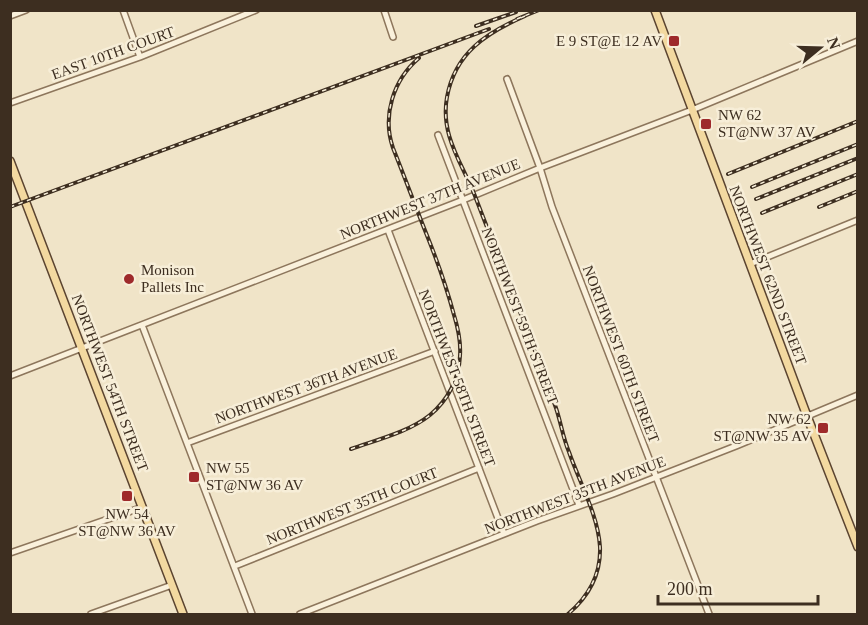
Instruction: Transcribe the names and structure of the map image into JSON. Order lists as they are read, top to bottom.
{
  "streets": {
    "main road": ["NORTHWEST 62ND STREET", "NORTHWEST 54TH STREET"],
    "street": [
      "EAST 10TH COURT",
      "NORTHWEST 37TH AVENUE",
      "NORTHWEST 59TH STREET",
      "NORTHWEST 60TH STREET",
      "NORTHWEST 58TH STREET",
      "NORTHWEST 36TH AVENUE",
      "NORTHWEST 35TH AVENUE",
      "NORTHWEST 35TH COURT"
    ]
  },
  "crossings": [
    ["NORTHWEST 37TH AVENUE", "NORTHWEST 62ND STREET"],
    ["NORTHWEST 37TH AVENUE", "NORTHWEST 59TH STREET"],
    ["NORTHWEST 37TH AVENUE", "NORTHWEST 60TH STREET"],
    ["NORTHWEST 37TH AVENUE", "NORTHWEST 58TH STREET"],
    ["NORTHWEST 37TH AVENUE", "NORTHWEST 54TH STREET"],
    ["NORTHWEST 62ND STREET", "NORTHWEST 35TH AVENUE"],
    ["NORTHWEST 59TH STREET", "NORTHWEST 35TH AVENUE"],
    ["NORTHWEST 60TH STREET", "NORTHWEST 35TH AVENUE"],
    ["NORTHWEST 58TH STREET", "NORTHWEST 36TH AVENUE"],
    ["NORTHWEST 58TH STREET", "NORTHWEST 35TH AVENUE"],
    ["NORTHWEST 58TH STREET", "NORTHWEST 35TH COURT"]
  ],
  "places": {
    "transit": [
      "E 9 ST@E 12 AV",
      "NW 62 ST@NW 37 AV",
      "NW 62 ST@NW 35 AV",
      "NW 55 ST@NW 36 AV",
      "NW 54 ST@NW 36 AV"
    ],
    "other": ["Monison Pallets Inc"]
  },
  "scale_bar": "200 m",
  "north": "right"
}
